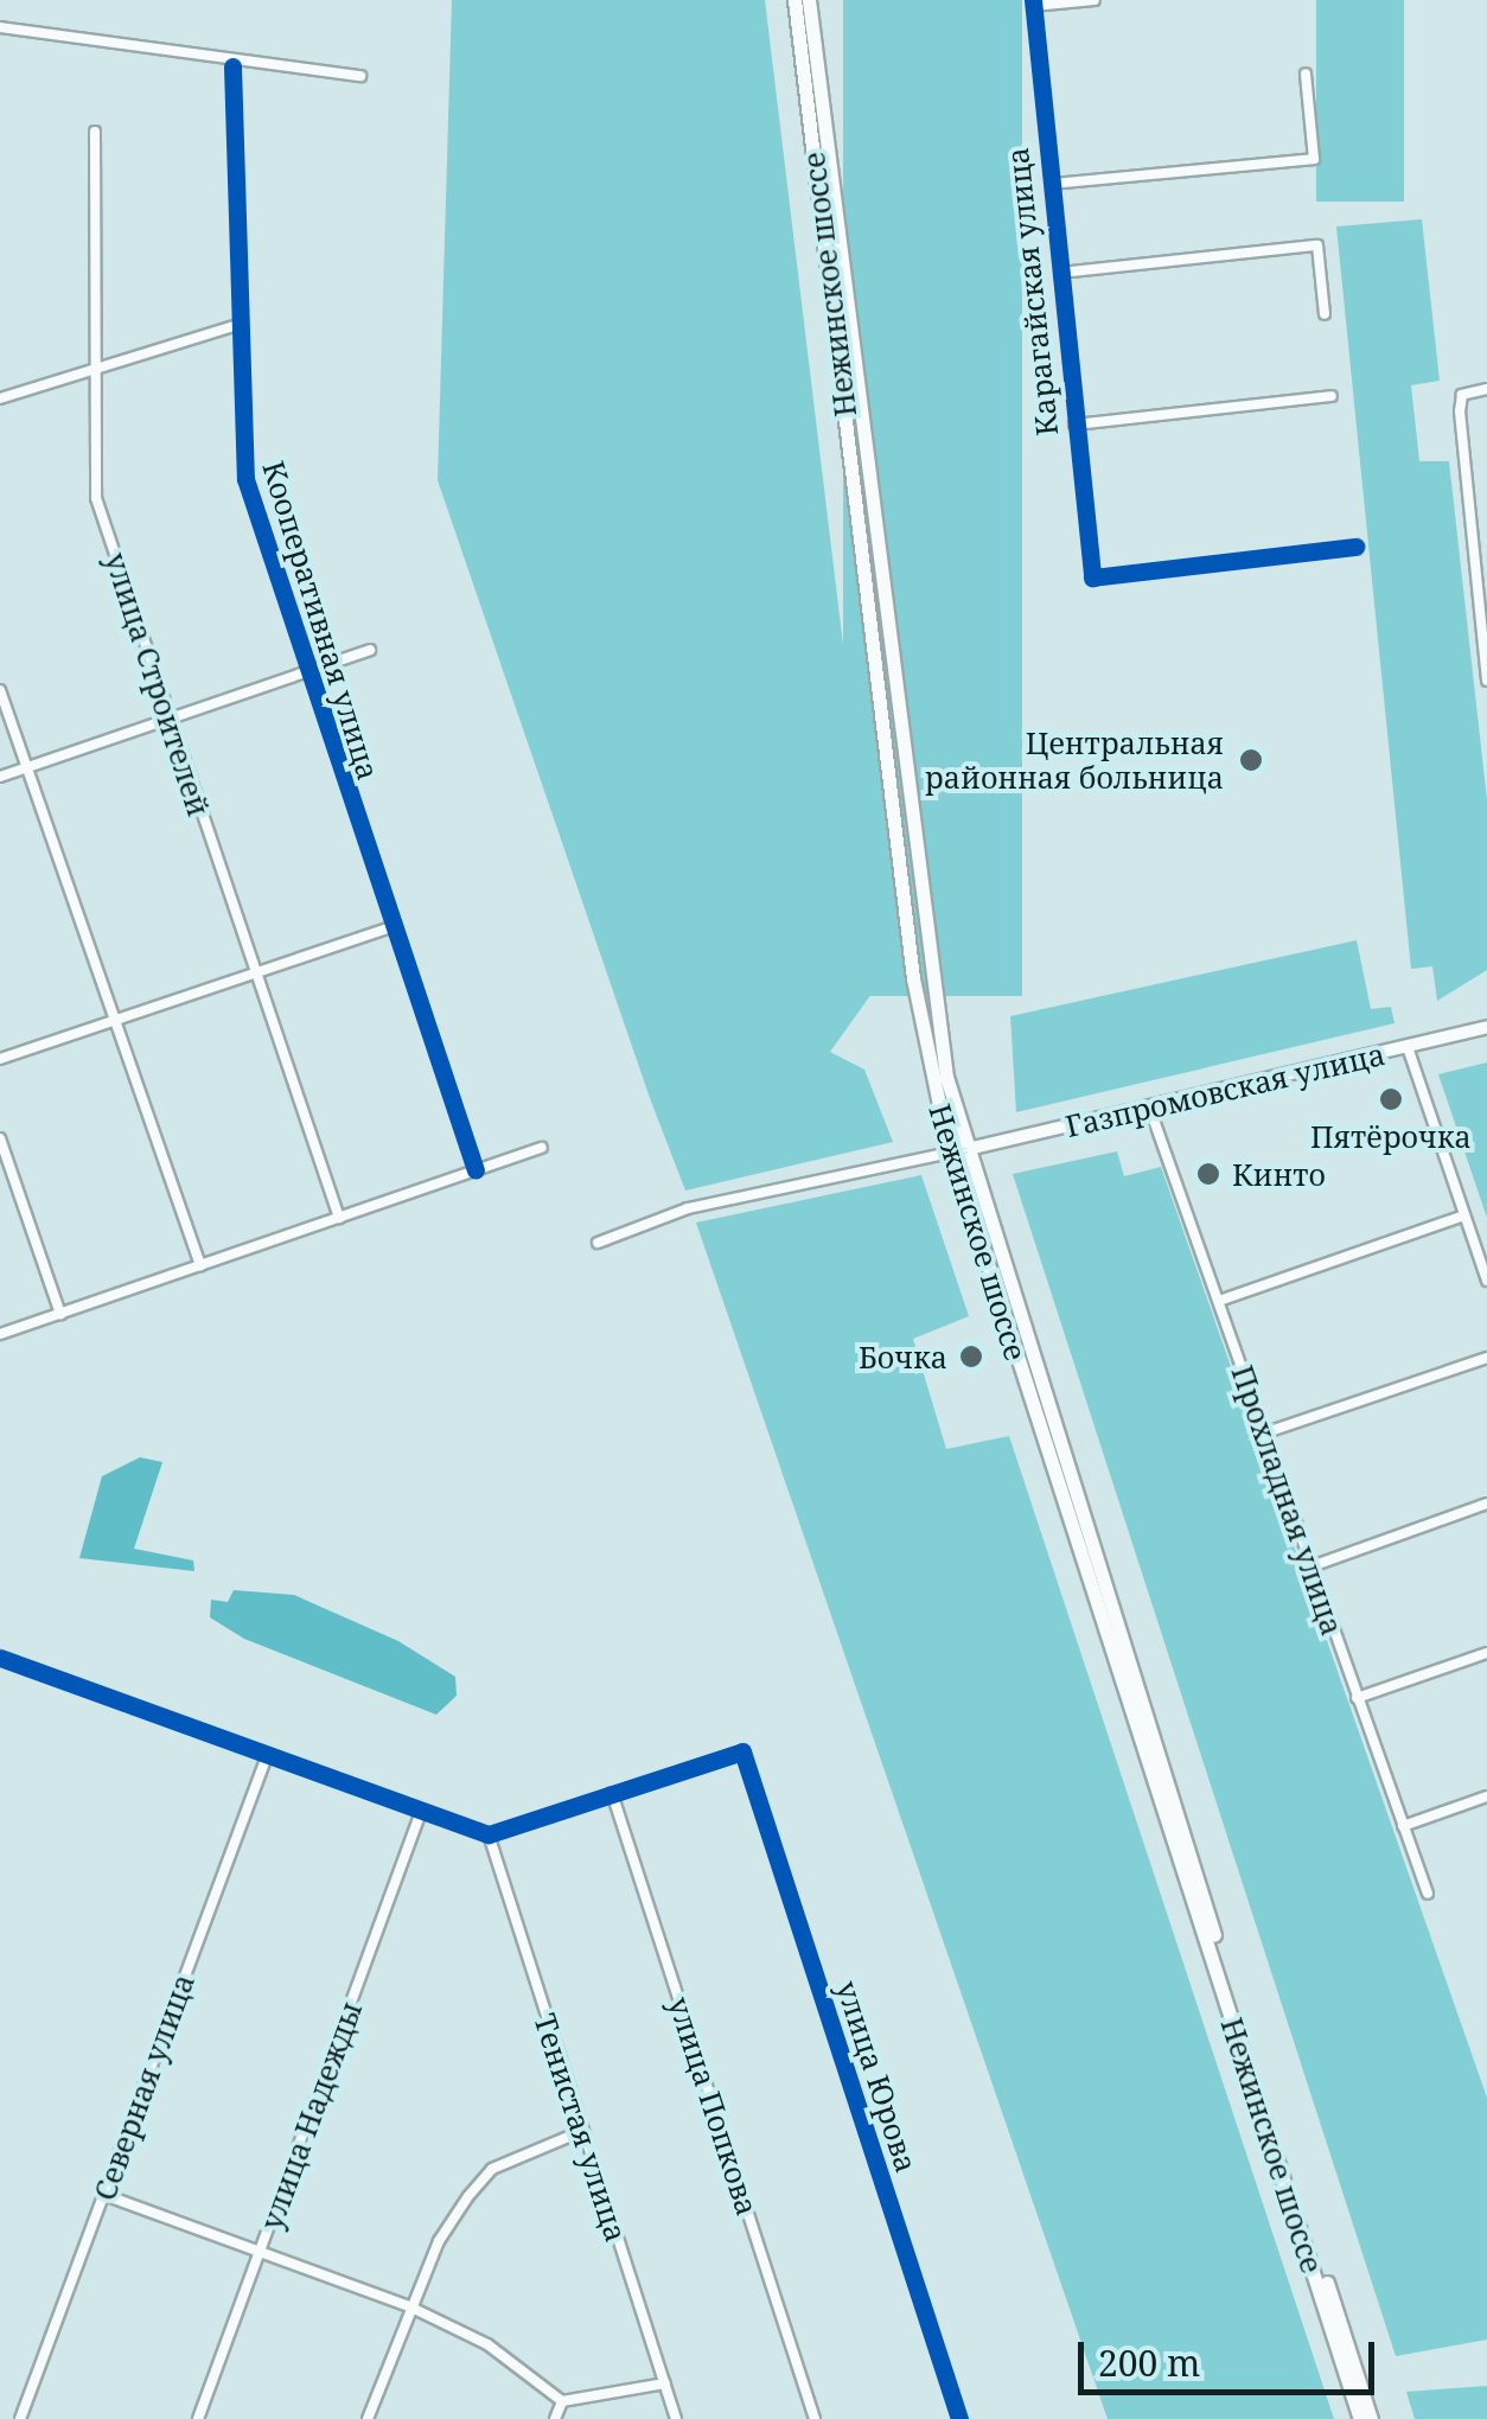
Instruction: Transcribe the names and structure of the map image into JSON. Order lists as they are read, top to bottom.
{
  "streets": {
    "main road": ["Нежинское шоссе", "Газпромовская улица"],
    "street": [
      "Карагайская улица",
      "Кооперативная улица",
      "улица Строителей",
      "Прохладная улица",
      "улица Юрова",
      "Северная улица",
      "улица Попкова",
      "улица Надежды",
      "Тенистая улица"
    ]
  },
  "crossings": [
    ["Нежинское шоссе", "Газпромовская улица"],
    ["Газпромовская улица", "Прохладная улица"],
    ["улица Юрова", "улица Попкова"]
  ],
  "places": [
    "Центральная районная больница",
    "Пятёрочка",
    "Кинто",
    "Бочка"
  ],
  "scale_bar": "200 m"
}
